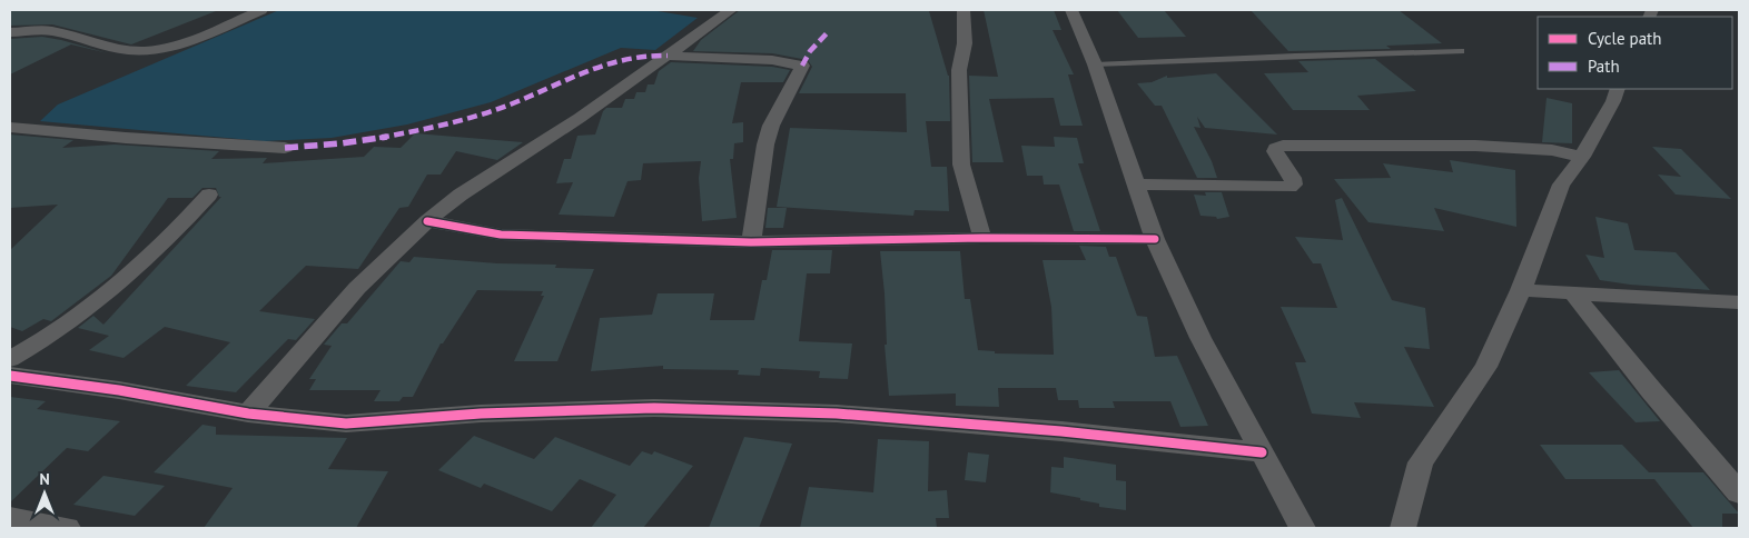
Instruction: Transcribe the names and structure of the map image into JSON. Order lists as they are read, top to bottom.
{
  "legend": ["Cycle path", "Path"],
  "north": "top"
}
